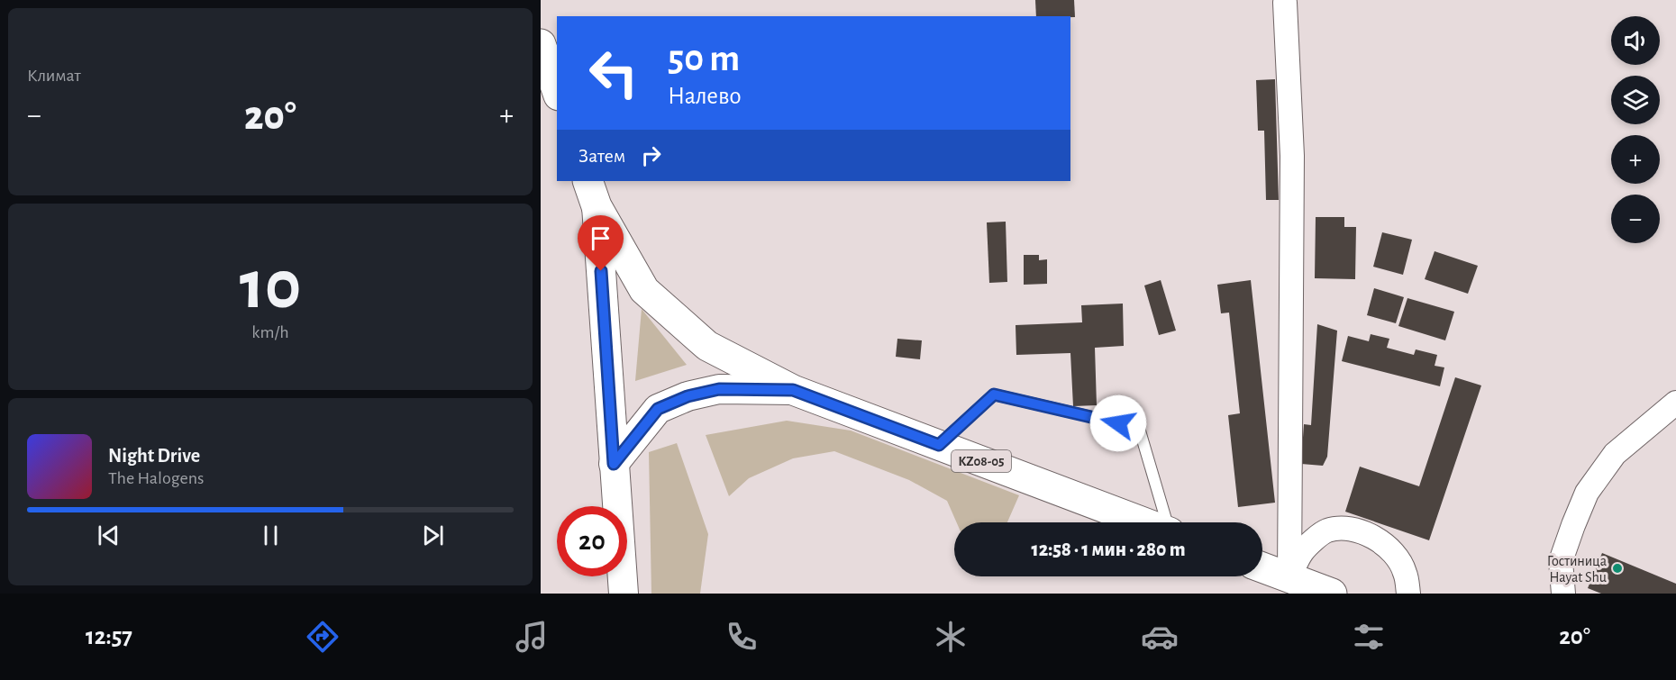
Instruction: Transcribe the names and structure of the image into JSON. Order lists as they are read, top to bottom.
{
  "streets": {
    "main road": ["KZ08-05"]
  },
  "places": ["Гостиница Hayat Shu"],
  "page": {
    "tile": [
      "Климат",
      ["10", "km/h"]
    ],
    "map_buttons": ["+", "−"],
    "turn": ["50 m", "Налево"],
    "heat": ["−", "20°", "+"],
    "then": "Затем",
    "song": ["Night Drive", "The Halogens"],
    "limit": "20",
    "trip": "12:58 · 1 мин · 280 m",
    "tabs": ["12:57", "20°"]
  }
}
